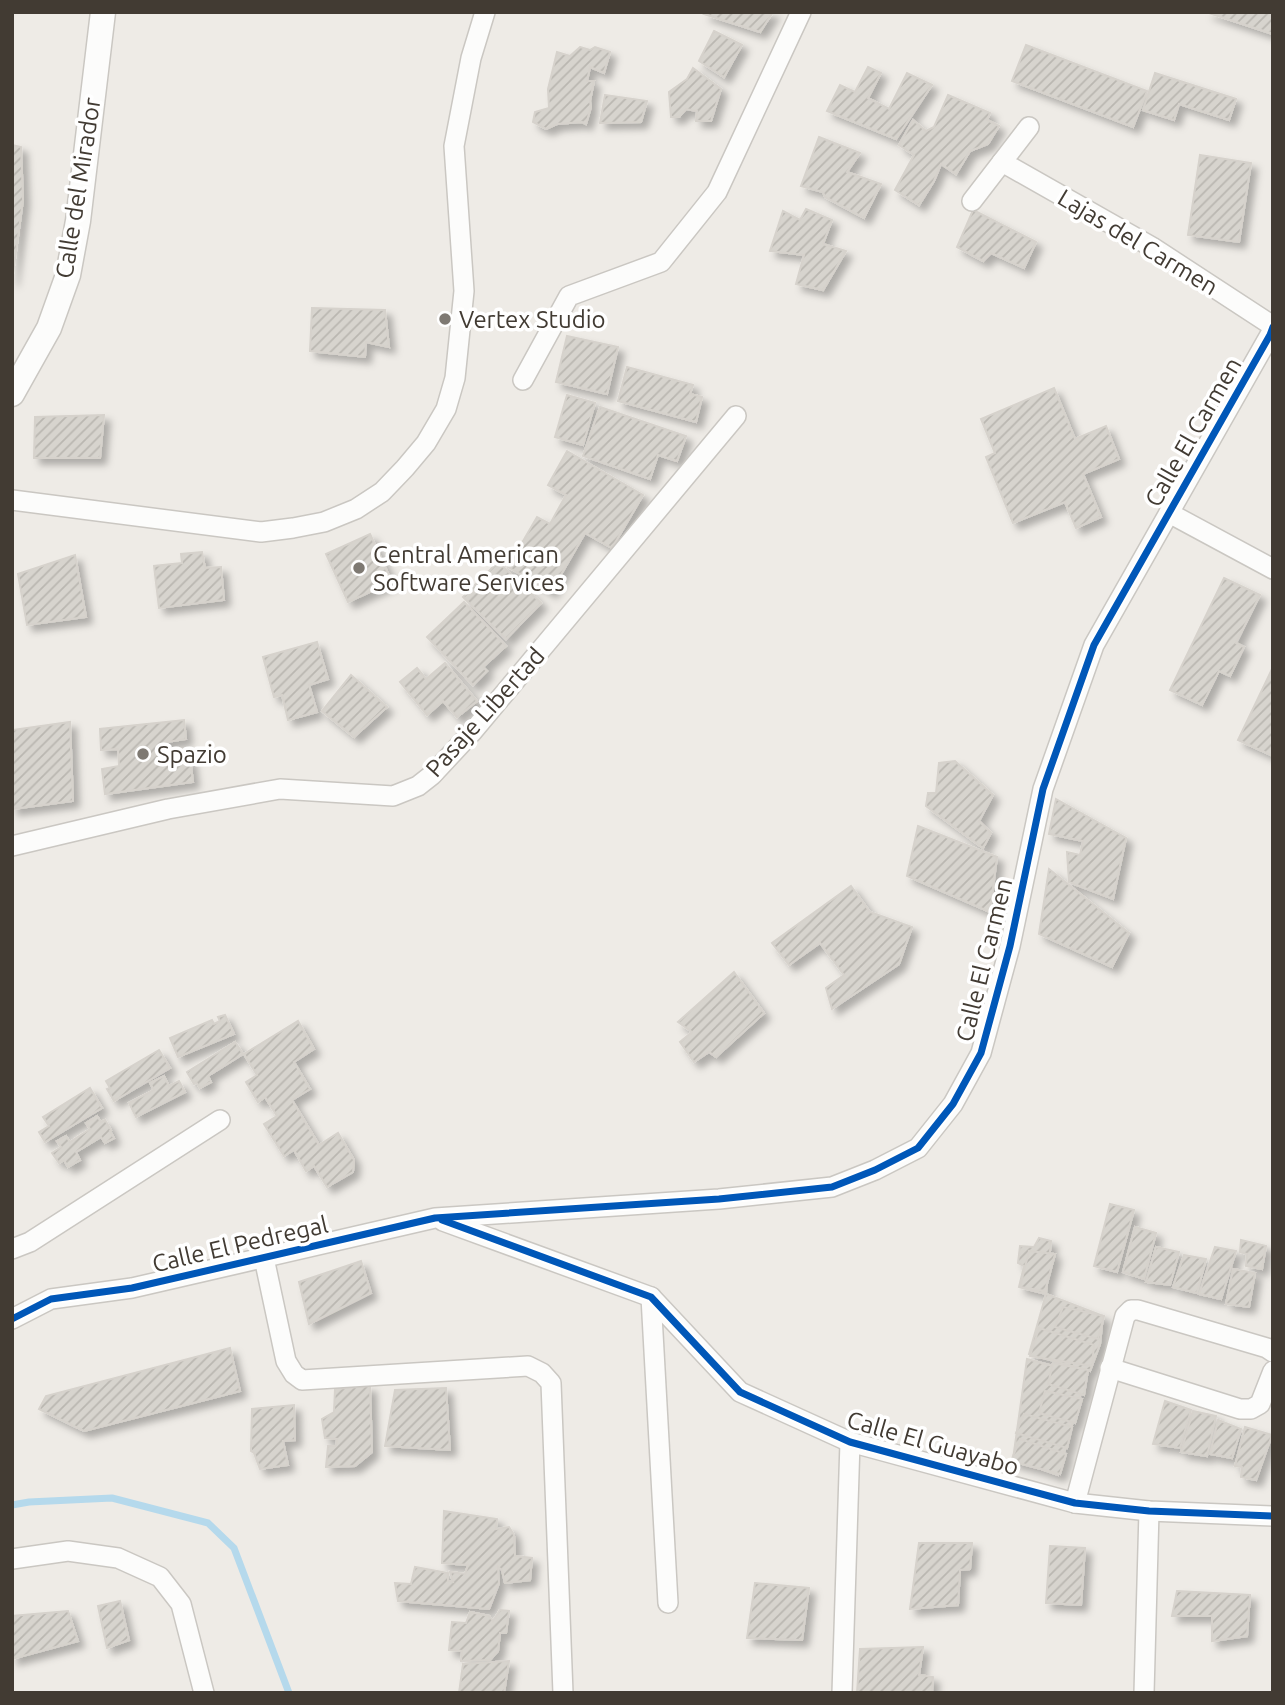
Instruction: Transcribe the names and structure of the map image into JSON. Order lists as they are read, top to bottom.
{
  "streets": {
    "street": [
      "Calle del Mirador",
      "Lajas del Carmen",
      "Calle El Carmen",
      "Pasaje Libertad",
      "Calle El Pedregal",
      "Calle El Guayabo"
    ]
  },
  "crossings": [
    ["Lajas del Carmen", "Calle El Carmen"],
    ["Calle El Carmen", "Calle El Pedregal"],
    ["Calle El Carmen", "Calle El Guayabo"],
    ["Calle El Pedregal", "Calle El Guayabo"]
  ],
  "places": ["Vertex Studio", "Central American Software Services", "Spazio"]
}
